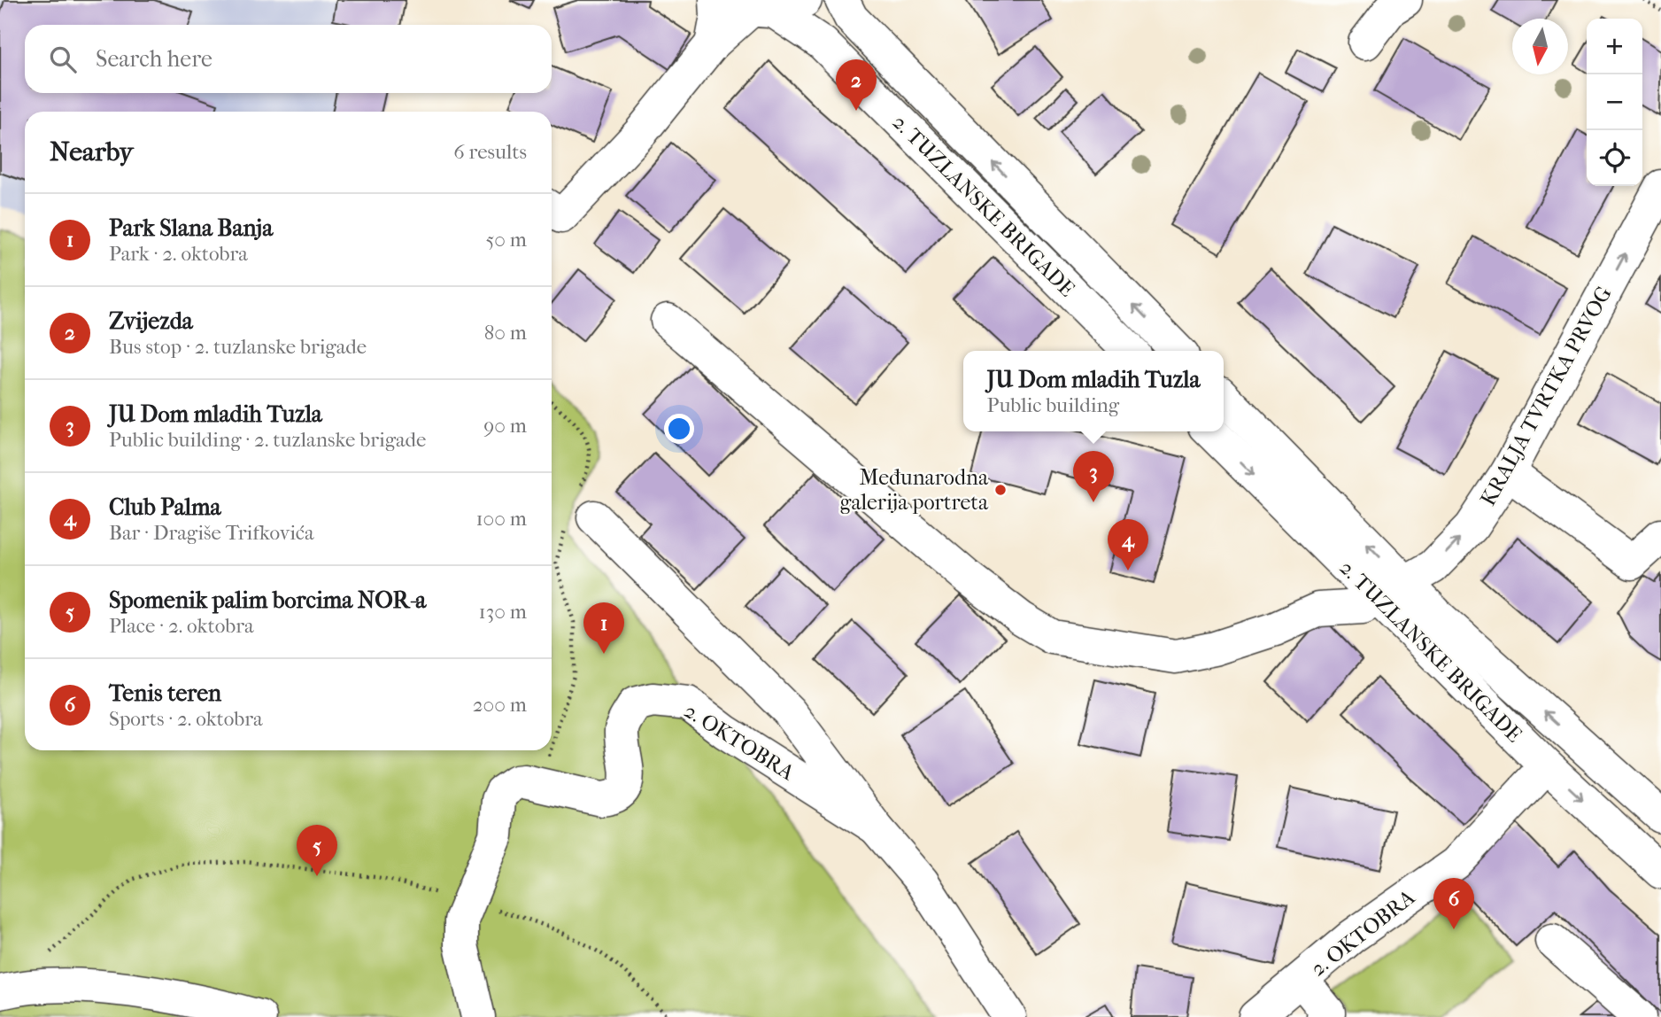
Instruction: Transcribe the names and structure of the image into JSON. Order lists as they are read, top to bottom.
{
  "streets": {
    "street": ["2. TUZLANSKE BRIGADE", "KRALJA TVRTKA PRVOG", "2. OKTOBRA"]
  },
  "crossings": [
    ["2. TUZLANSKE BRIGADE", "KRALJA TVRTKA PRVOG"],
    ["2. TUZLANSKE BRIGADE", "2. OKTOBRA"]
  ],
  "one_way": ["KRALJA TVRTKA PRVOG"],
  "places": ["Međunarodna galerija portreta"],
  "north": "bottom",
  "page": {
    "map_buttons": ["+", "−"],
    "search": "Search here",
    "pins": [
      "2",
      "3",
      "4",
      "1",
      "5",
      "6"
    ],
    "heading": ["Nearby", "6 results"],
    "list": [
      {
        "mark": "1",
        "name": "Park Slana Banja",
        "note": "Park · 2. oktobra",
        "value": "50 m"
      },
      {
        "mark": "2",
        "name": "Zvijezda",
        "note": "Bus stop · 2. tuzlanske brigade",
        "value": "80 m"
      },
      {
        "mark": "3",
        "name": "JU Dom mladih Tuzla",
        "note": "Public building · 2. tuzlanske brigade",
        "value": "90 m"
      },
      {
        "mark": "4",
        "name": "Club Palma",
        "note": "Bar · Dragiše Trifkovića",
        "value": "100 m"
      },
      {
        "mark": "5",
        "name": "Spomenik palim borcima NOR-a",
        "note": "Place · 2. oktobra",
        "value": "130 m"
      },
      {
        "mark": "6",
        "name": "Tenis teren",
        "note": "Sports · 2. oktobra",
        "value": "200 m"
      }
    ],
    "popup": ["JU Dom mladih Tuzla", "Public building"]
  }
}
